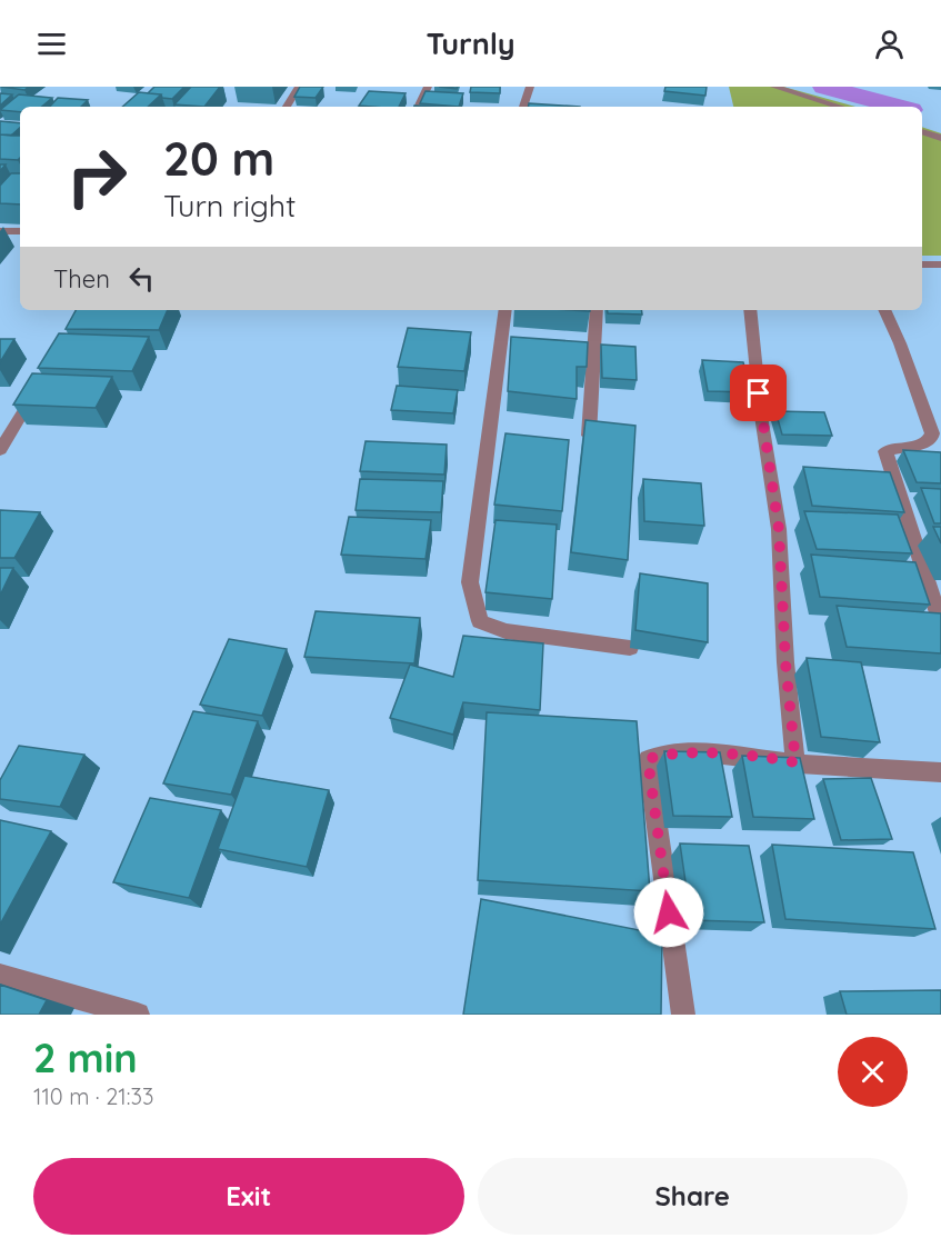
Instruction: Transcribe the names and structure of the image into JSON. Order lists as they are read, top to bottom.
{
  "page": {
    "header": "Turnly",
    "turn": ["20 m", "Turn right"],
    "then": "Then",
    "heading": ["2 min", "110 m · 21:33"],
    "buttons": ["Exit", "Share"]
  }
}
